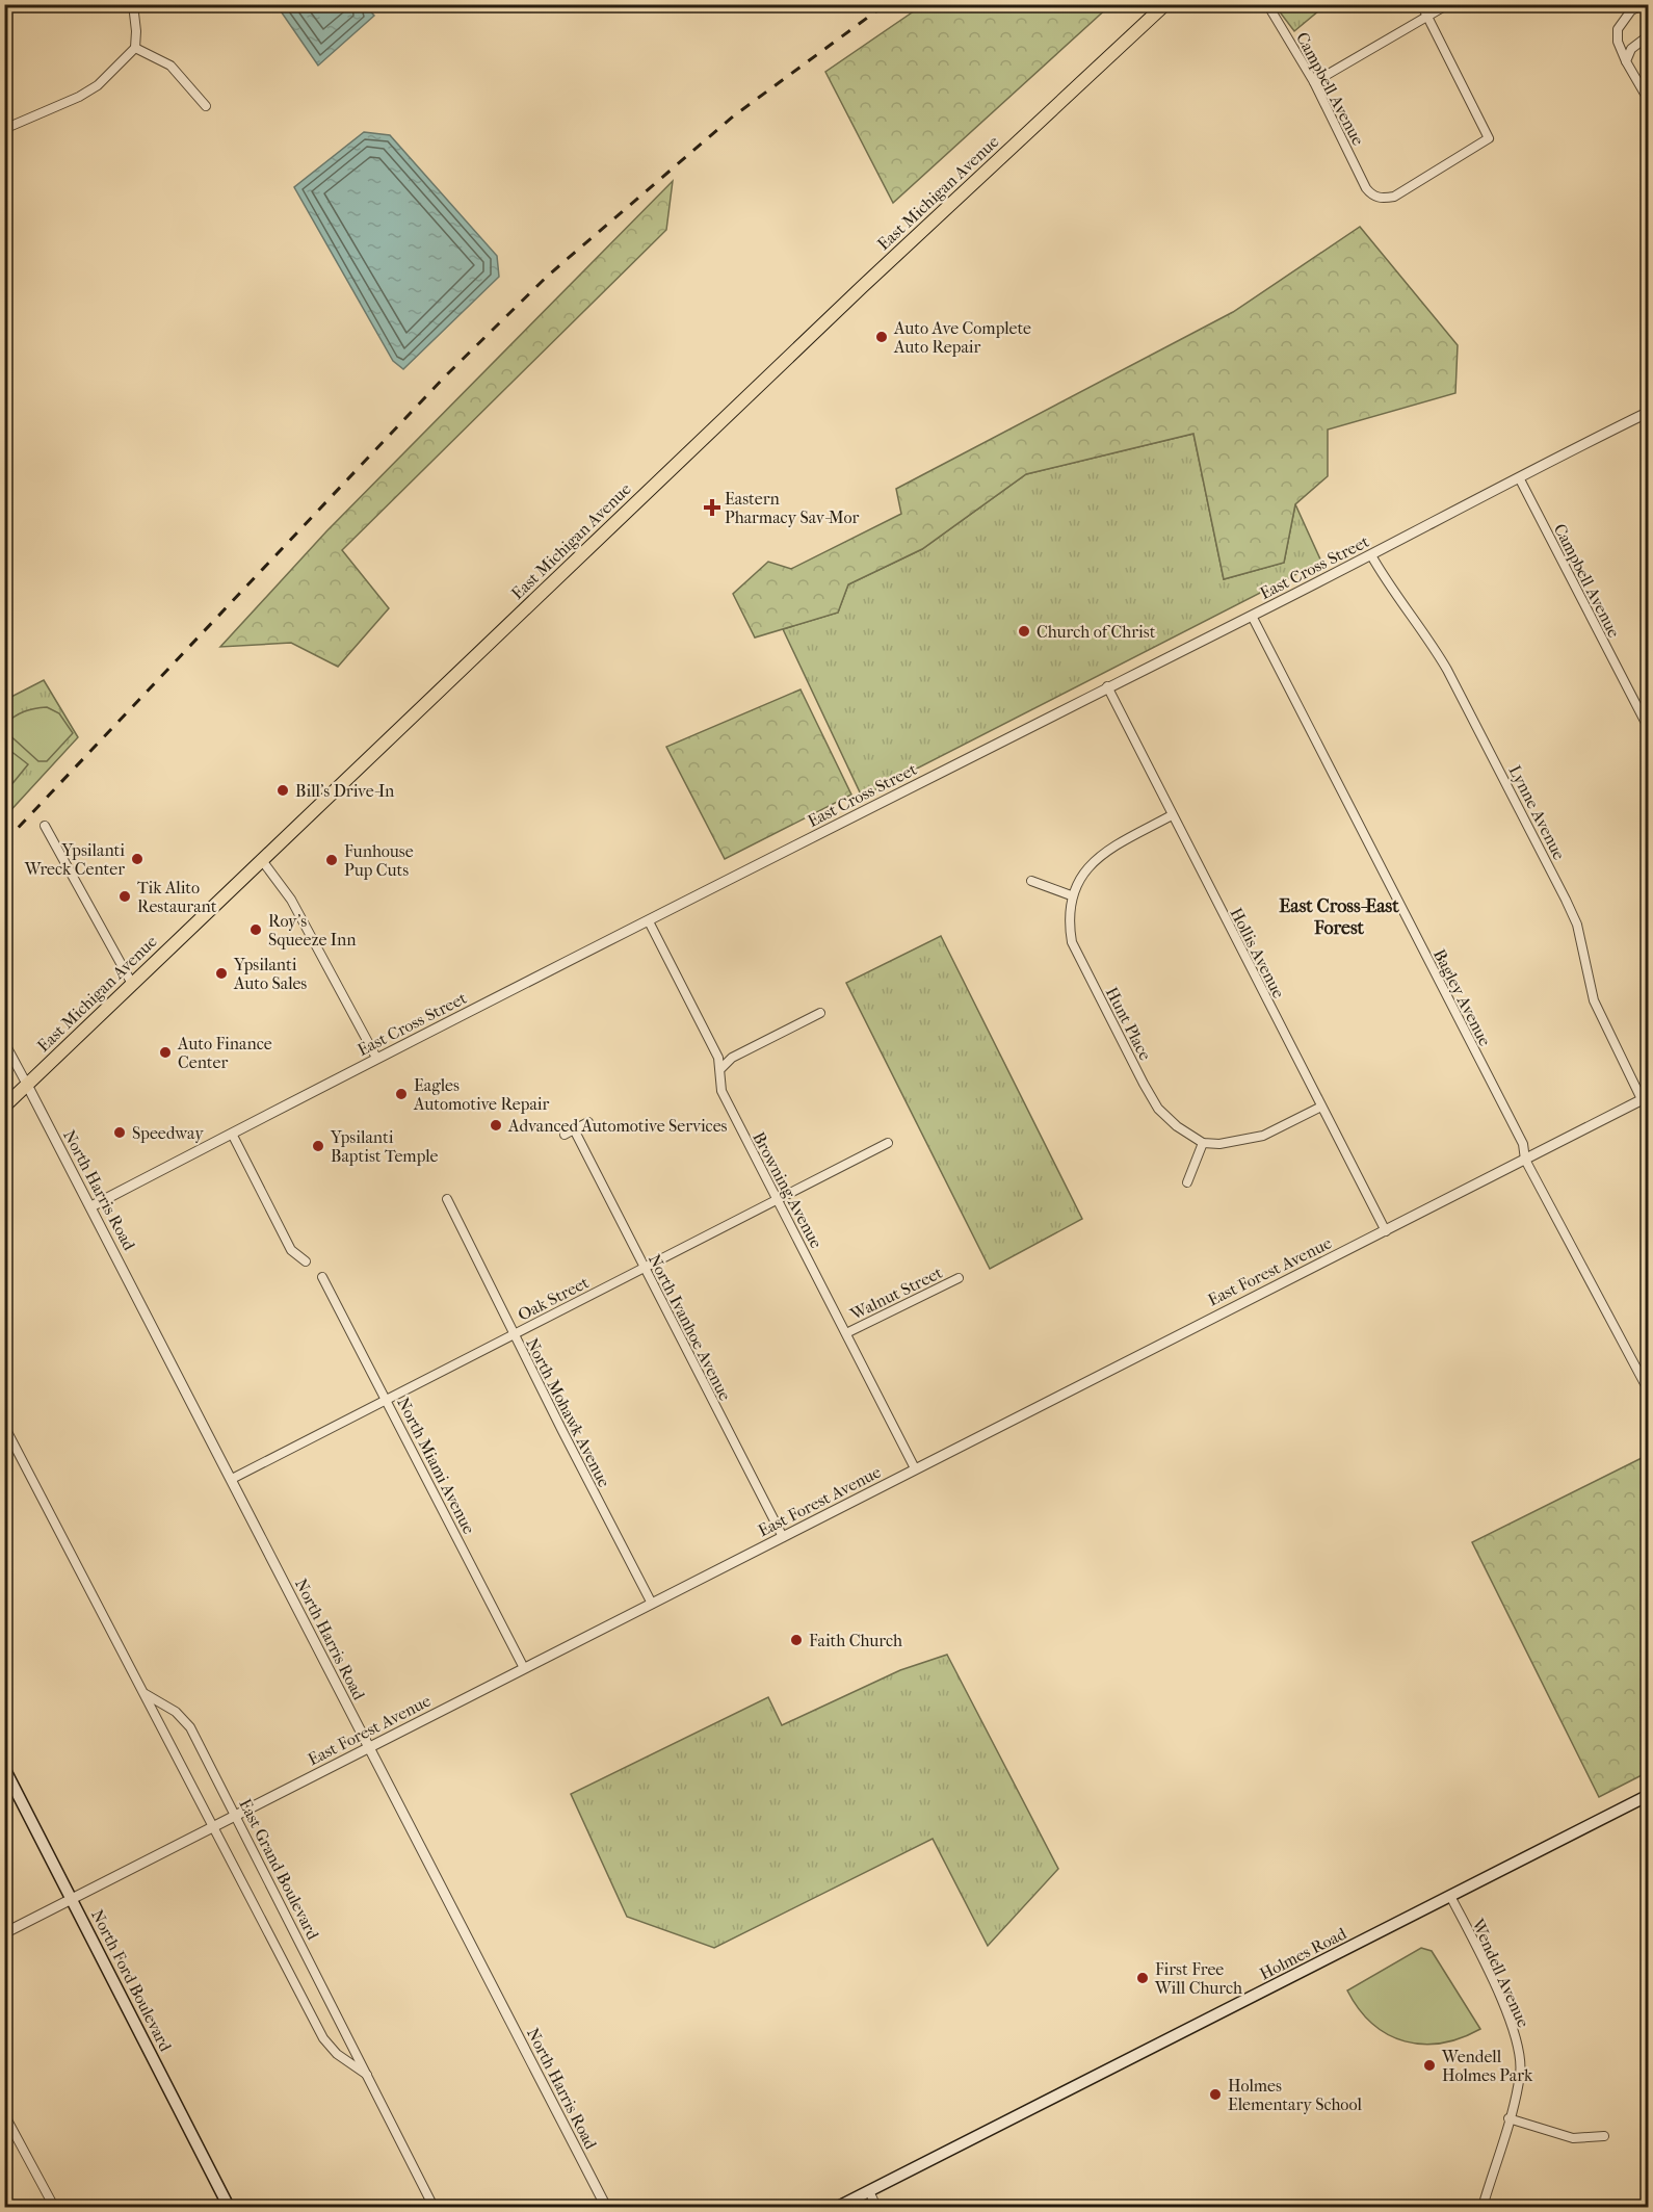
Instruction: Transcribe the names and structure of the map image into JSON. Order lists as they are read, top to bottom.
{
  "streets": {
    "main road": ["East Michigan Avenue", "Holmes Road", "North Ford Boulevard"],
    "street": [
      "Campbell Avenue",
      "East Cross Street",
      "Lynne Avenue",
      "Hollis Avenue",
      "Bagley Avenue",
      "Hunt Place",
      "North Harris Road",
      "Browning Avenue",
      "East Forest Avenue",
      "Walnut Street",
      "Oak Street",
      "North Ivanhoe Avenue",
      "North Mohawk Avenue",
      "North Miami Avenue",
      "East Grand Boulevard",
      "Wendell Avenue"
    ]
  },
  "crossings": [
    ["Campbell Avenue", "East Cross Street"],
    ["East Michigan Avenue", "North Harris Road"],
    ["East Cross Street", "Lynne Avenue"],
    ["East Cross Street", "Hollis Avenue"],
    ["East Cross Street", "Bagley Avenue"],
    ["East Cross Street", "North Harris Road"],
    ["East Cross Street", "Browning Avenue"],
    ["Lynne Avenue", "East Forest Avenue"],
    ["Hollis Avenue", "Hunt Place"],
    ["Hollis Avenue", "East Forest Avenue"],
    ["Bagley Avenue", "East Forest Avenue"],
    ["North Harris Road", "East Forest Avenue"],
    ["North Harris Road", "Oak Street"],
    ["Browning Avenue", "East Forest Avenue"],
    ["Browning Avenue", "Walnut Street"],
    ["Browning Avenue", "Oak Street"],
    ["East Forest Avenue", "North Ivanhoe Avenue"],
    ["East Forest Avenue", "North Mohawk Avenue"],
    ["East Forest Avenue", "North Miami Avenue"],
    ["East Forest Avenue", "East Grand Boulevard"],
    ["East Forest Avenue", "North Ford Boulevard"],
    ["Oak Street", "North Ivanhoe Avenue"],
    ["Oak Street", "North Mohawk Avenue"],
    ["Oak Street", "North Miami Avenue"],
    ["Holmes Road", "Wendell Avenue"]
  ],
  "districts": ["East Cross-East Forest"],
  "places": {
    "other": [
      "Auto Ave Complete Auto Repair",
      "Church of Christ",
      "Bill's Drive-In",
      "Ypsilanti Wreck Center",
      "Funhouse Pup Cuts",
      "Tik Alito Restaurant",
      "Roy's Squeeze Inn",
      "Ypsilanti Auto Sales",
      "Auto Finance Center",
      "Eagles Automotive Repair",
      "Advanced Automotive Services",
      "Speedway",
      "Ypsilanti Baptist Temple",
      "Faith Church",
      "First Free Will Church",
      "Wendell Holmes Park",
      "Holmes Elementary School"
    ],
    "health": ["Eastern Pharmacy Sav-Mor"]
  }
}
